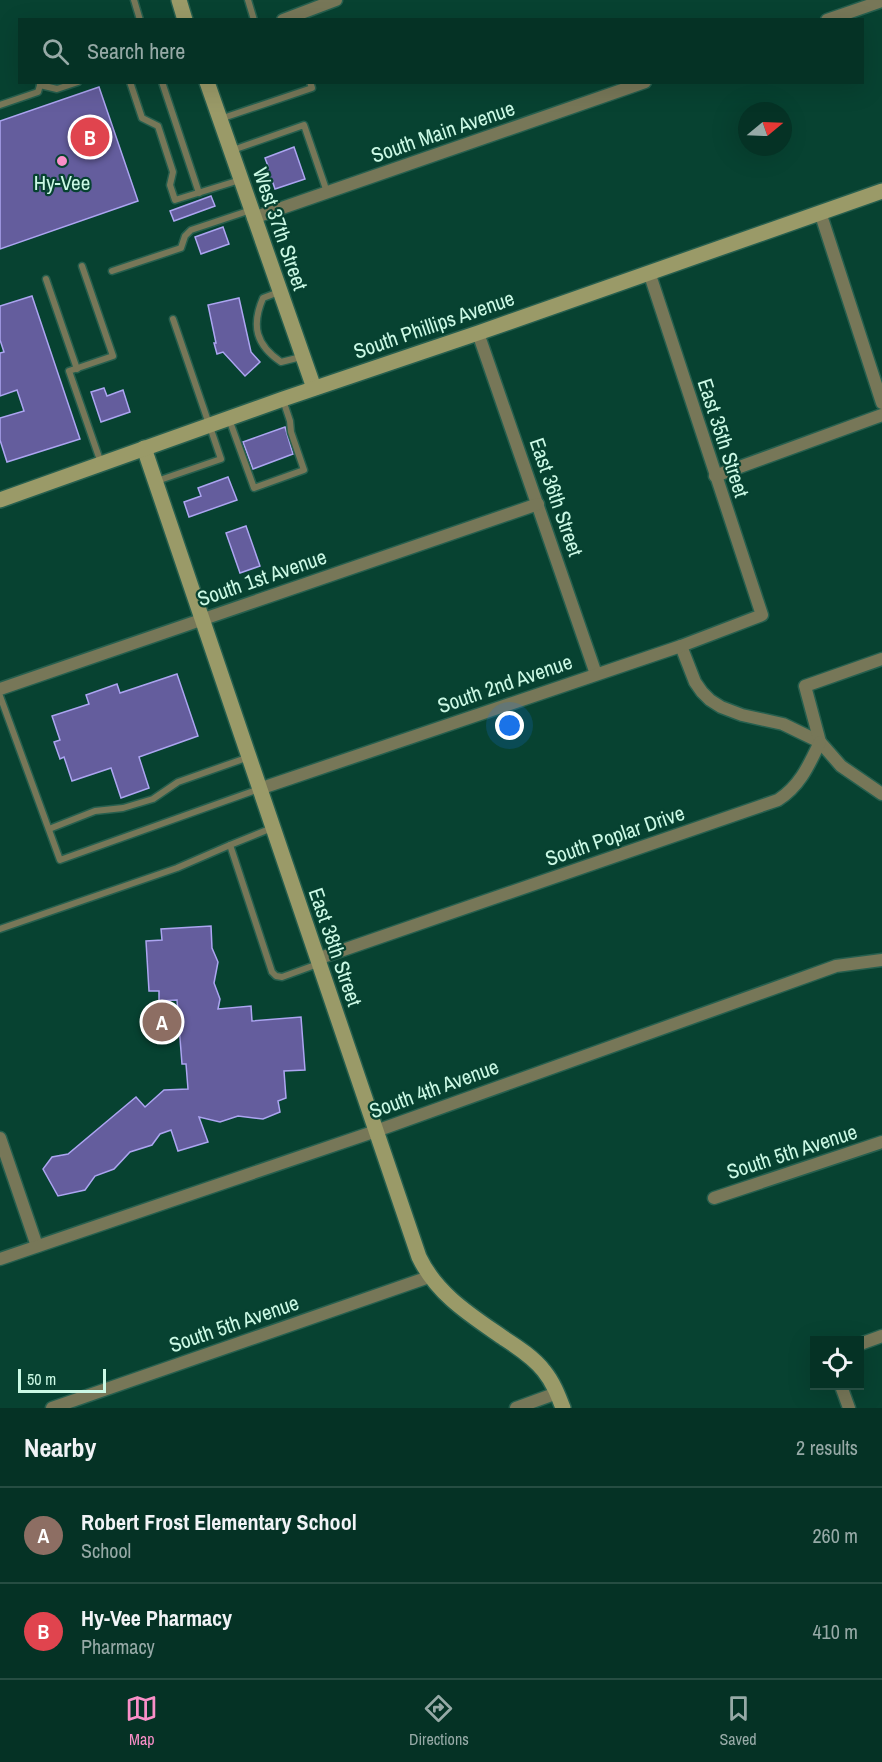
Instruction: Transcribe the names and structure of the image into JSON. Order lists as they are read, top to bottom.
{
  "streets": {
    "street": [
      "South Main Avenue",
      "West 37th Street",
      "South Phillips Avenue",
      "East 35th Street",
      "East 36th Street",
      "South 1st Avenue",
      "South 2nd Avenue",
      "South Poplar Drive",
      "East 38th Street",
      "South 4th Avenue",
      "South 5th Avenue"
    ]
  },
  "crossings": [
    ["South Main Avenue", "West 37th Street"],
    ["West 37th Street", "South Phillips Avenue"],
    ["South Phillips Avenue", "East 35th Street"],
    ["South Phillips Avenue", "East 36th Street"],
    ["South Phillips Avenue", "East 38th Street"],
    ["East 35th Street", "South 2nd Avenue"],
    ["East 36th Street", "South 1st Avenue"],
    ["East 36th Street", "South 2nd Avenue"],
    ["South 1st Avenue", "East 38th Street"],
    ["South 2nd Avenue", "East 38th Street"],
    ["South Poplar Drive", "East 38th Street"],
    ["East 38th Street", "South 4th Avenue"],
    ["East 38th Street", "South 5th Avenue"]
  ],
  "places": ["Hy-Vee"],
  "scale_bar": "50 m",
  "north": "right",
  "page": {
    "search": "Search here",
    "pins": ["B", "A"],
    "scale": "50 m",
    "heading": ["Nearby", "2 results"],
    "list": [
      {
        "mark": "A",
        "name": "Robert Frost Elementary School",
        "note": "School",
        "value": "260 m"
      },
      {
        "mark": "B",
        "name": "Hy-Vee Pharmacy",
        "note": "Pharmacy",
        "value": "410 m"
      }
    ],
    "nav": ["Map", "Directions", "Saved"]
  }
}
